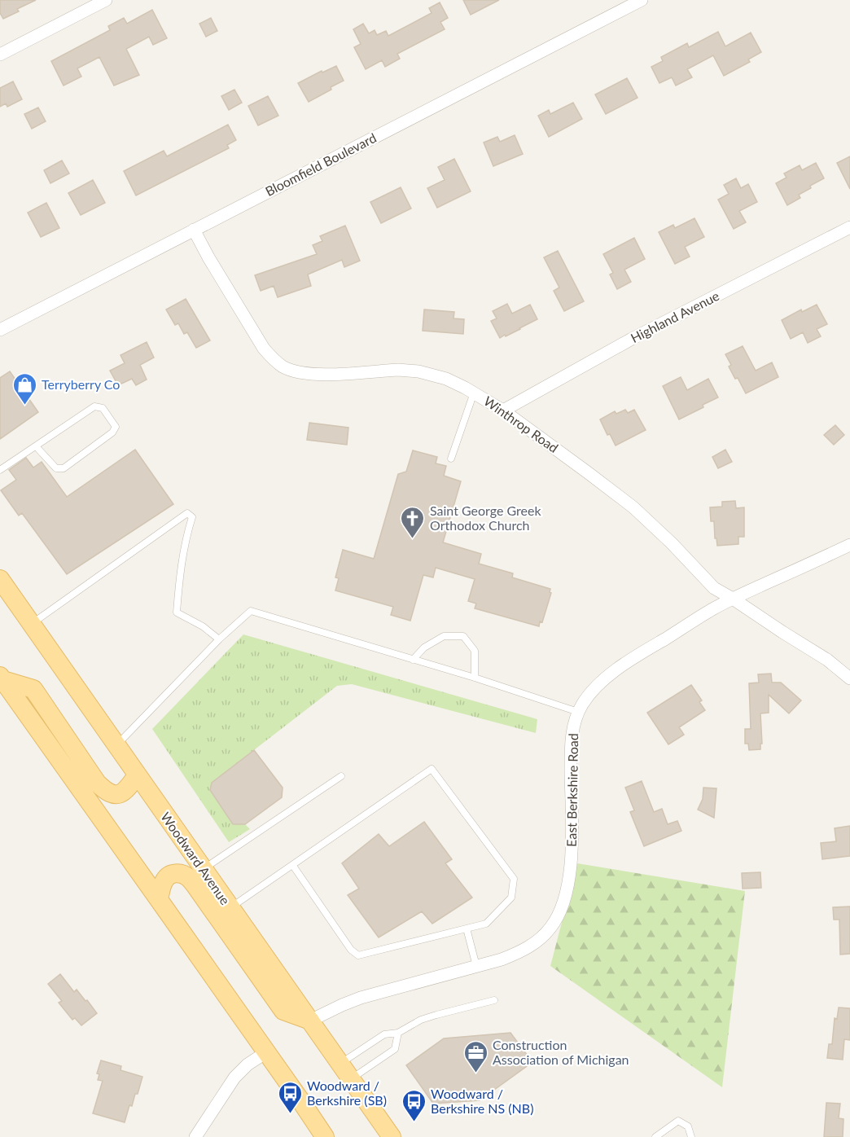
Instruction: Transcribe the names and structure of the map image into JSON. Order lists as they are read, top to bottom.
{
  "streets": {
    "main road": ["Woodward Avenue"],
    "street": [
      "Bloomfield Boulevard",
      "Highland Avenue",
      "Winthrop Road",
      "East Berkshire Road"
    ]
  },
  "crossings": [
    ["Bloomfield Boulevard", "Winthrop Road"],
    ["Highland Avenue", "Winthrop Road"],
    ["Winthrop Road", "East Berkshire Road"],
    ["East Berkshire Road", "Woodward Avenue"]
  ],
  "places": {
    "shop": ["Terryberry Co"],
    "church": ["Saint George Greek Orthodox Church"],
    "office": ["Construction Association of Michigan"],
    "bus stop": ["Woodward / Berkshire (SB)", "Woodward / Berkshire NS (NB)"]
  }
}
